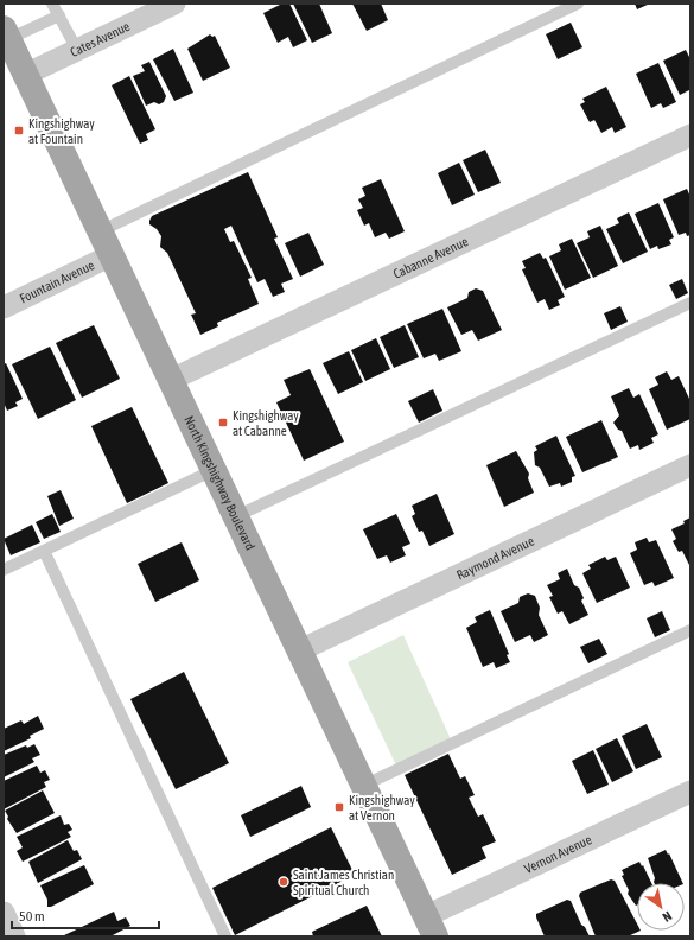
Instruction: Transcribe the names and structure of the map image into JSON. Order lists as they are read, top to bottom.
{
  "streets": {
    "main road": ["North Kingshighway Boulevard"],
    "street": [
      "Cates Avenue",
      "Cabanne Avenue",
      "Fountain Avenue",
      "Raymond Avenue",
      "Vernon Avenue"
    ]
  },
  "crossings": [
    ["Cates Avenue", "North Kingshighway Boulevard"],
    ["Cabanne Avenue", "North Kingshighway Boulevard"],
    ["Fountain Avenue", "North Kingshighway Boulevard"],
    ["North Kingshighway Boulevard", "Raymond Avenue"],
    ["North Kingshighway Boulevard", "Vernon Avenue"]
  ],
  "places": {
    "transit": ["Kingshighway at Fountain", "Kingshighway at Cabanne", "Kingshighway at Vernon"],
    "other": ["Saint James Christian Spiritual Church"]
  },
  "scale_bar": "50 m",
  "north": "bottom right"
}
